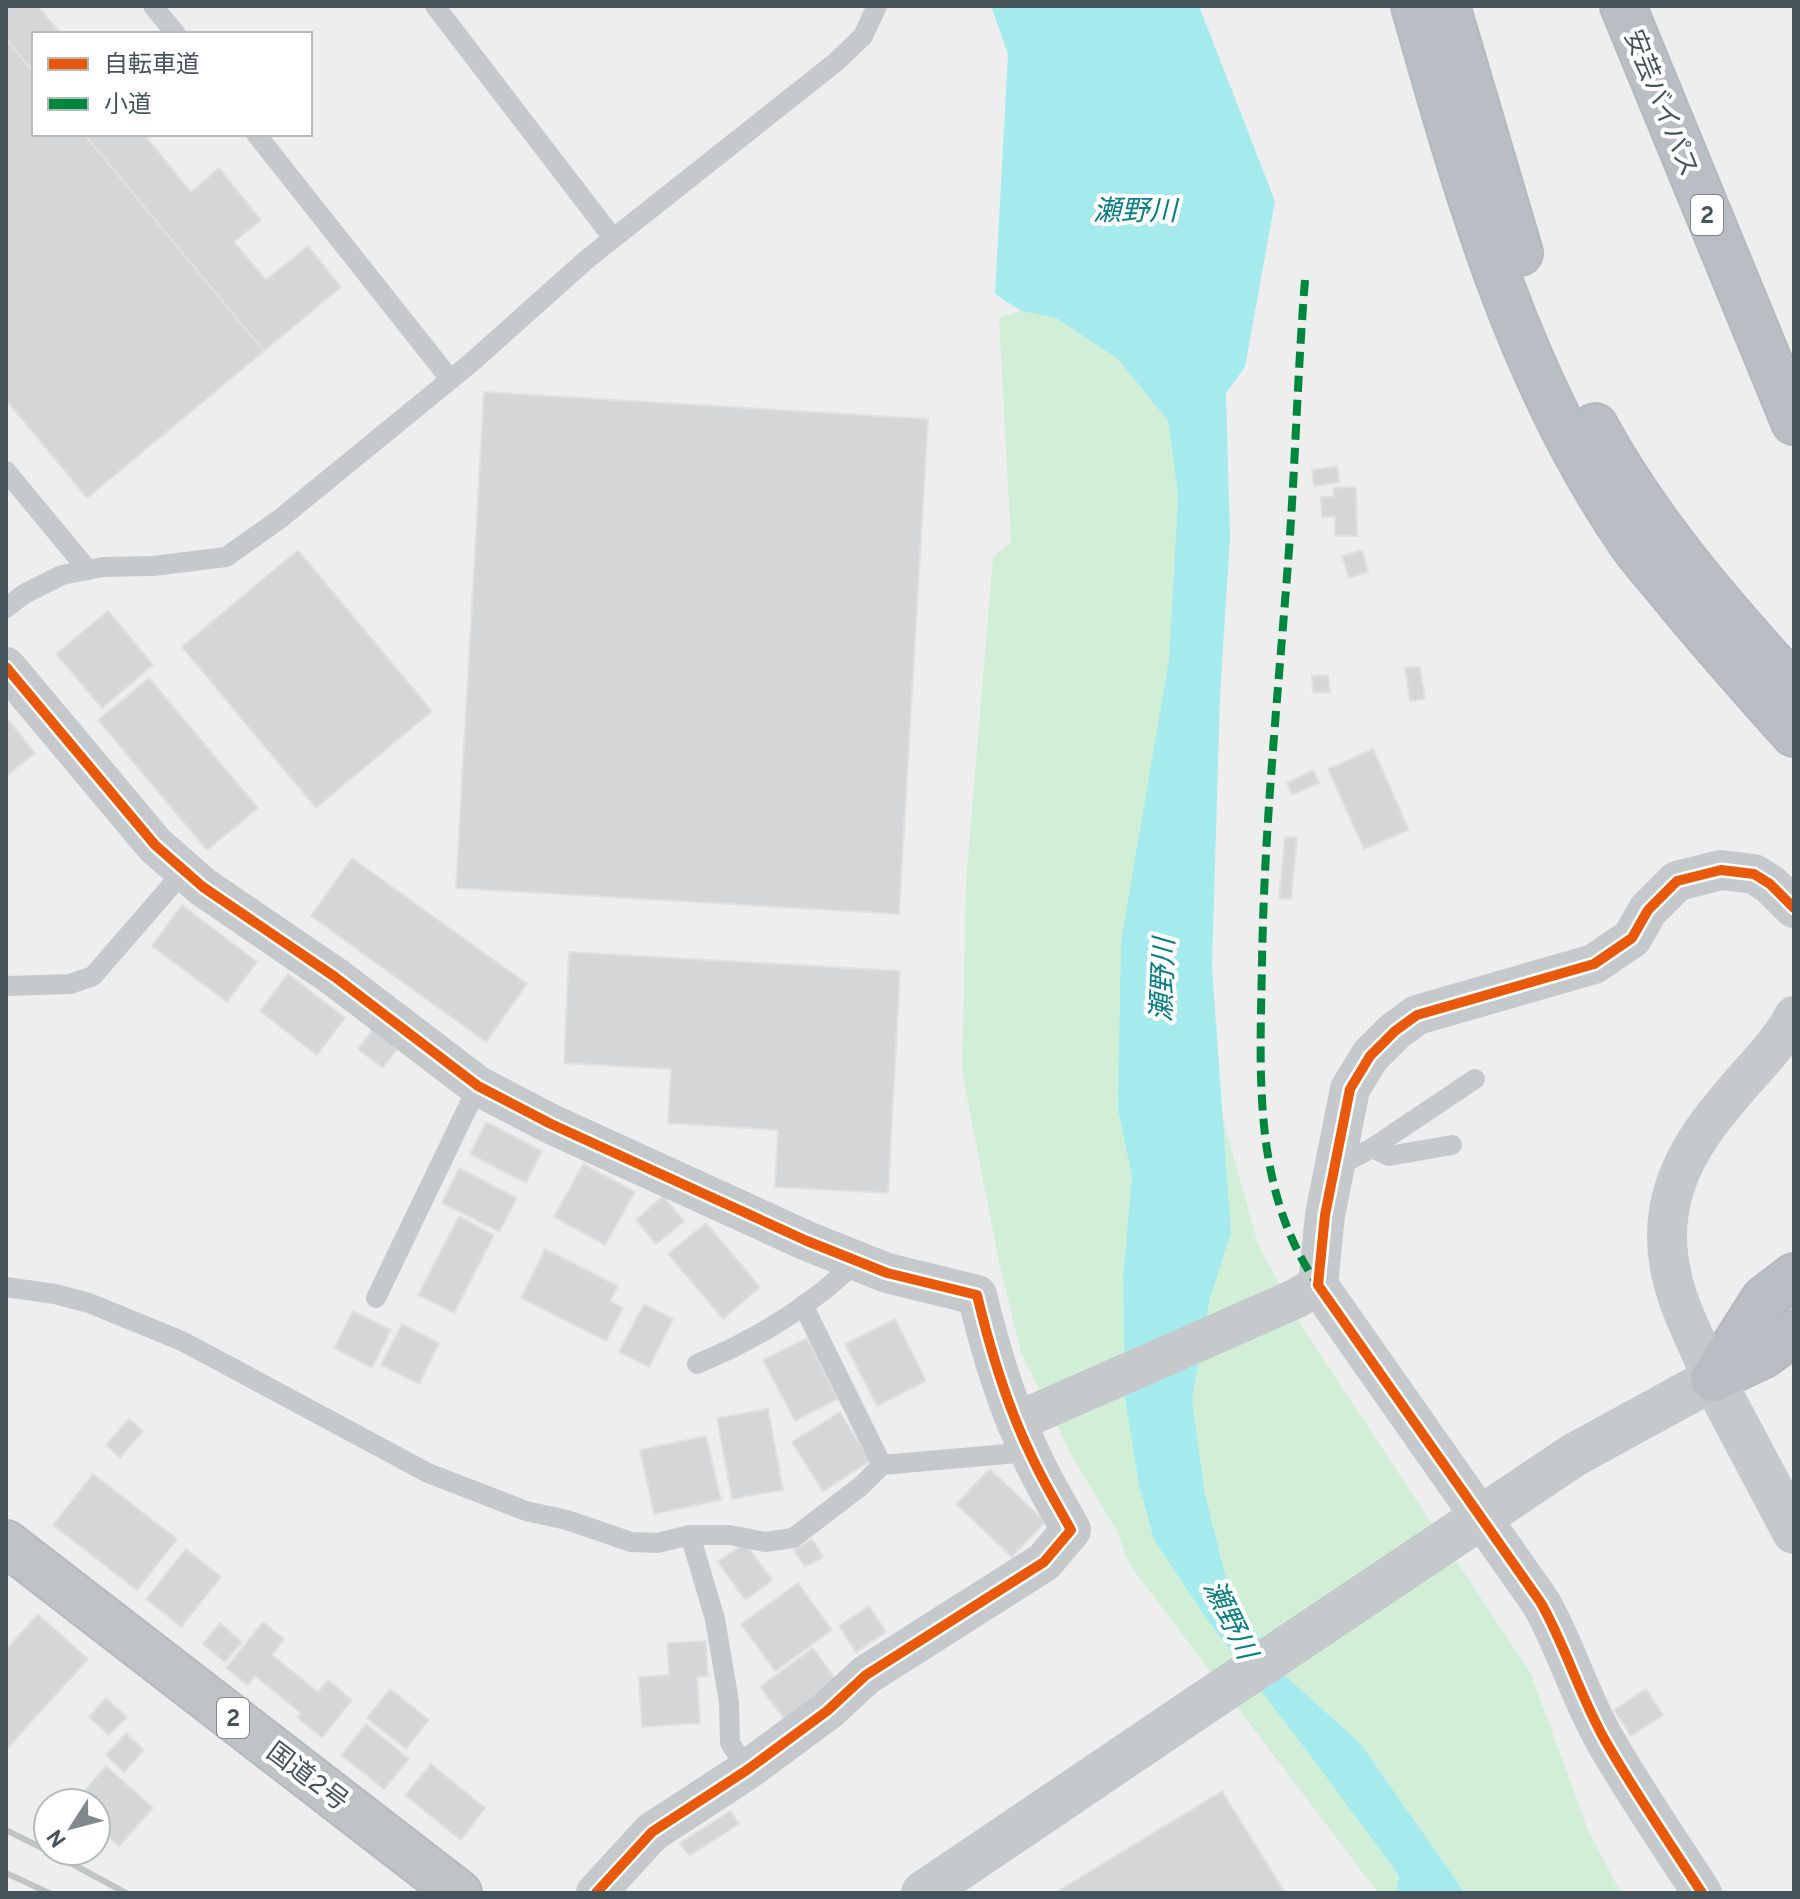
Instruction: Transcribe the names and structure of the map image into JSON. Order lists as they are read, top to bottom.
{
  "streets": {
    "highway": ["安芸バイパス", "2", "国道2号"]
  },
  "water": ["瀬野川"],
  "legend": ["自転車道", "小道"],
  "north": "bottom left"
}
